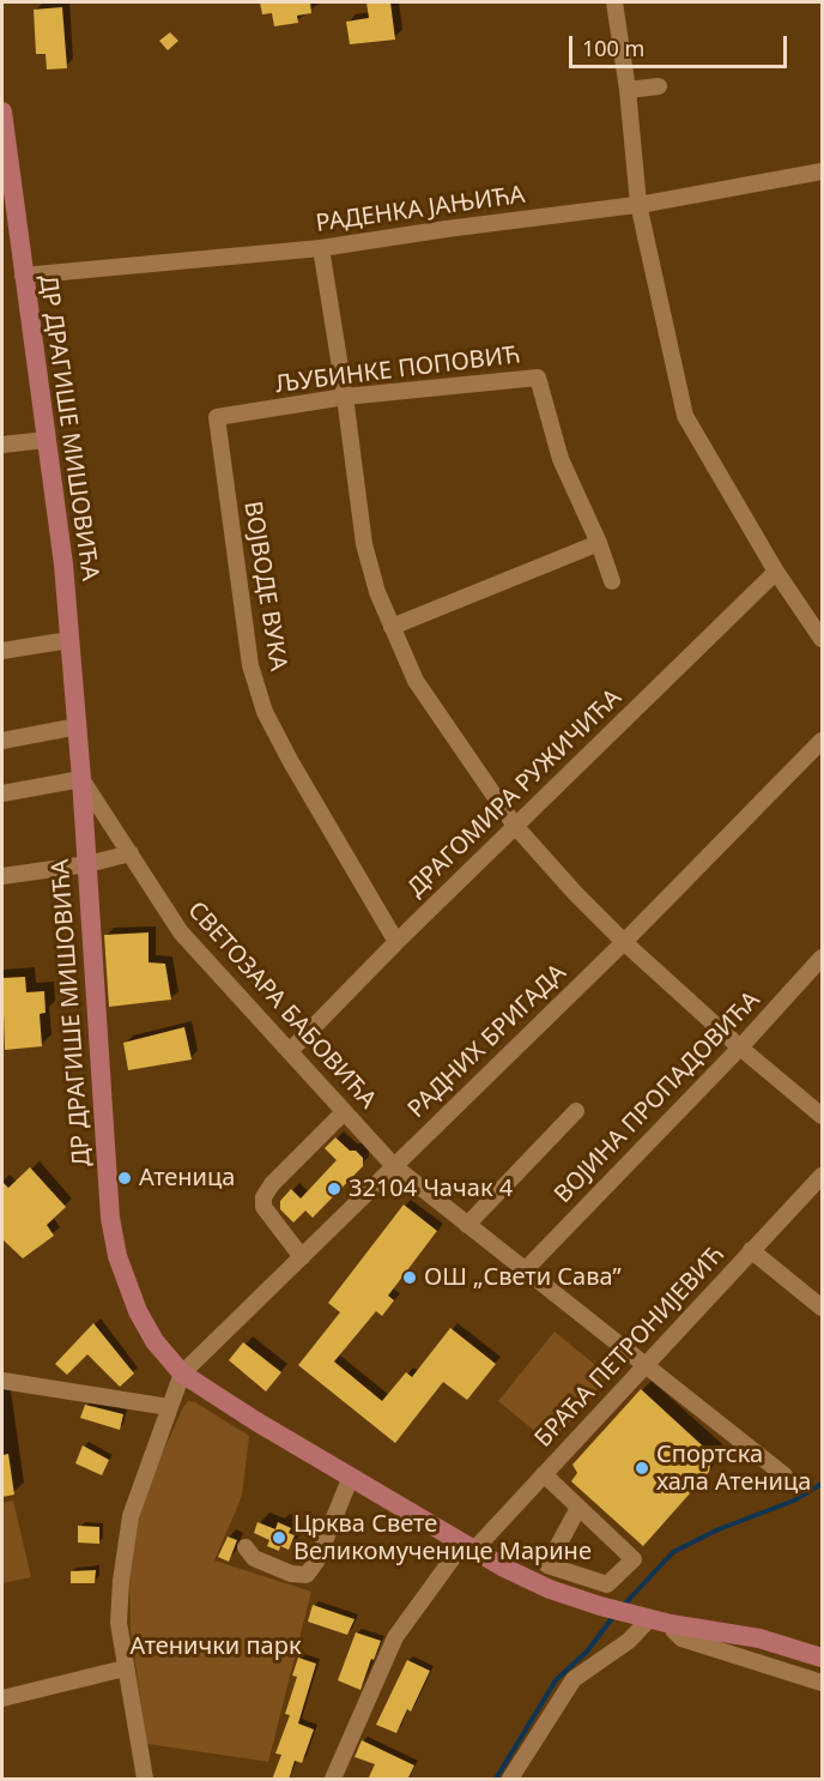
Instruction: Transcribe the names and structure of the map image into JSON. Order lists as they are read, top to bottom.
{
  "streets": {
    "main road": ["ДР ДРАГИШЕ МИШОВИЋА"],
    "street": [
      "РАДЕНКА ЈАЊИЋА",
      "ЉУБИНКЕ ПОПОВИЋ",
      "ВОЈВОДЕ ВУКА",
      "ДРАГОМИРА РУЖИЧИЋА",
      "СВЕТОЗАРА БАБОВИЋА",
      "РАДНИХ БРИГАДА",
      "ВОЈИНА ПРОПАДОВИЋА",
      "БРАЋА ПЕТРОНИЈЕВИЋ"
    ]
  },
  "crossings": [
    ["РАДЕНКА ЈАЊИЋА", "ДР ДРАГИШЕ МИШОВИЋА"],
    ["ЉУБИНКЕ ПОПОВИЋ", "ВОЈВОДЕ ВУКА"],
    ["ДР ДРАГИШЕ МИШОВИЋА", "СВЕТОЗАРА БАБОВИЋА"],
    ["ДР ДРАГИШЕ МИШОВИЋА", "РАДНИХ БРИГАДА"],
    ["ДР ДРАГИШЕ МИШОВИЋА", "БРАЋА ПЕТРОНИЈЕВИЋ"],
    ["ВОЈВОДЕ ВУКА", "ДРАГОМИРА РУЖИЧИЋА"],
    ["ДРАГОМИРА РУЖИЧИЋА", "СВЕТОЗАРА БАБОВИЋА"],
    ["СВЕТОЗАРА БАБОВИЋА", "РАДНИХ БРИГАДА"],
    ["СВЕТОЗАРА БАБОВИЋА", "ВОЈИНА ПРОПАДОВИЋА"],
    ["СВЕТОЗАРА БАБОВИЋА", "БРАЋА ПЕТРОНИЈЕВИЋ"]
  ],
  "parks": ["Атенички парк"],
  "places": [
    "Атеница",
    "32104 Чачак 4",
    "ОШ „Свети Сава”",
    "Спортска хала Атеница",
    "Црква Свете Великомученице Марине"
  ],
  "scale_bar": "100 m"
}
